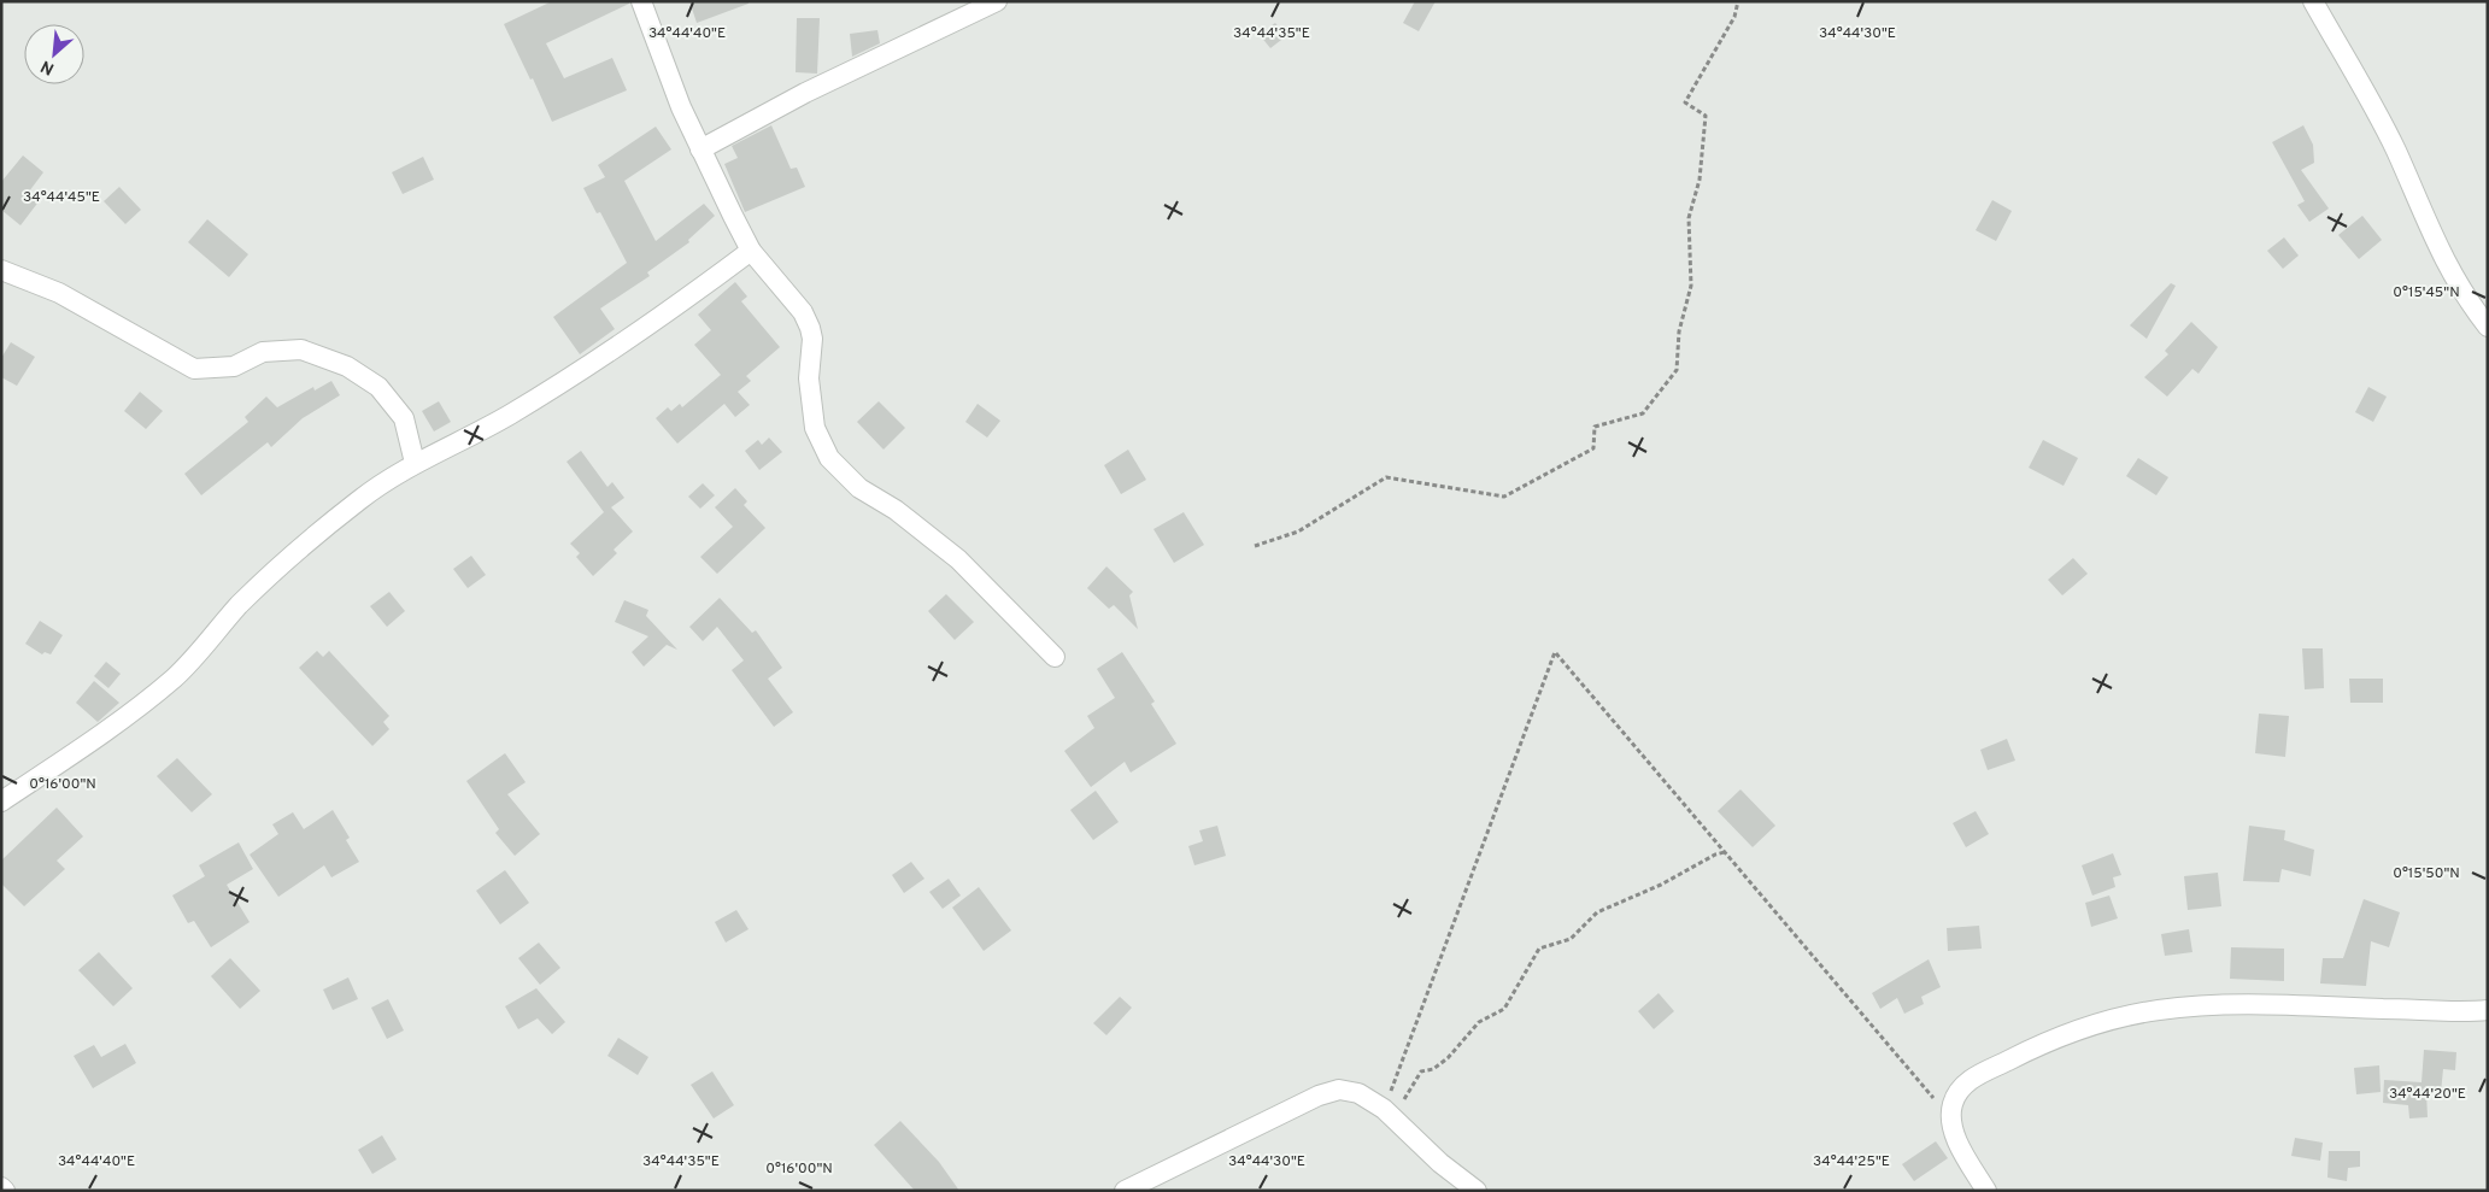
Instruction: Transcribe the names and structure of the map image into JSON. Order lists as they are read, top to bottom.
{
  "north": "bottom left",
  "coordinates": [
    "34°44'40\"E",
    "34°44'35\"E",
    "34°44'30\"E",
    "34°44'45\"E",
    "0°15'45\"N",
    "0°16'00\"N",
    "0°15'50\"N",
    "34°44'20\"E",
    "34°44'25\"E"
  ]
}
